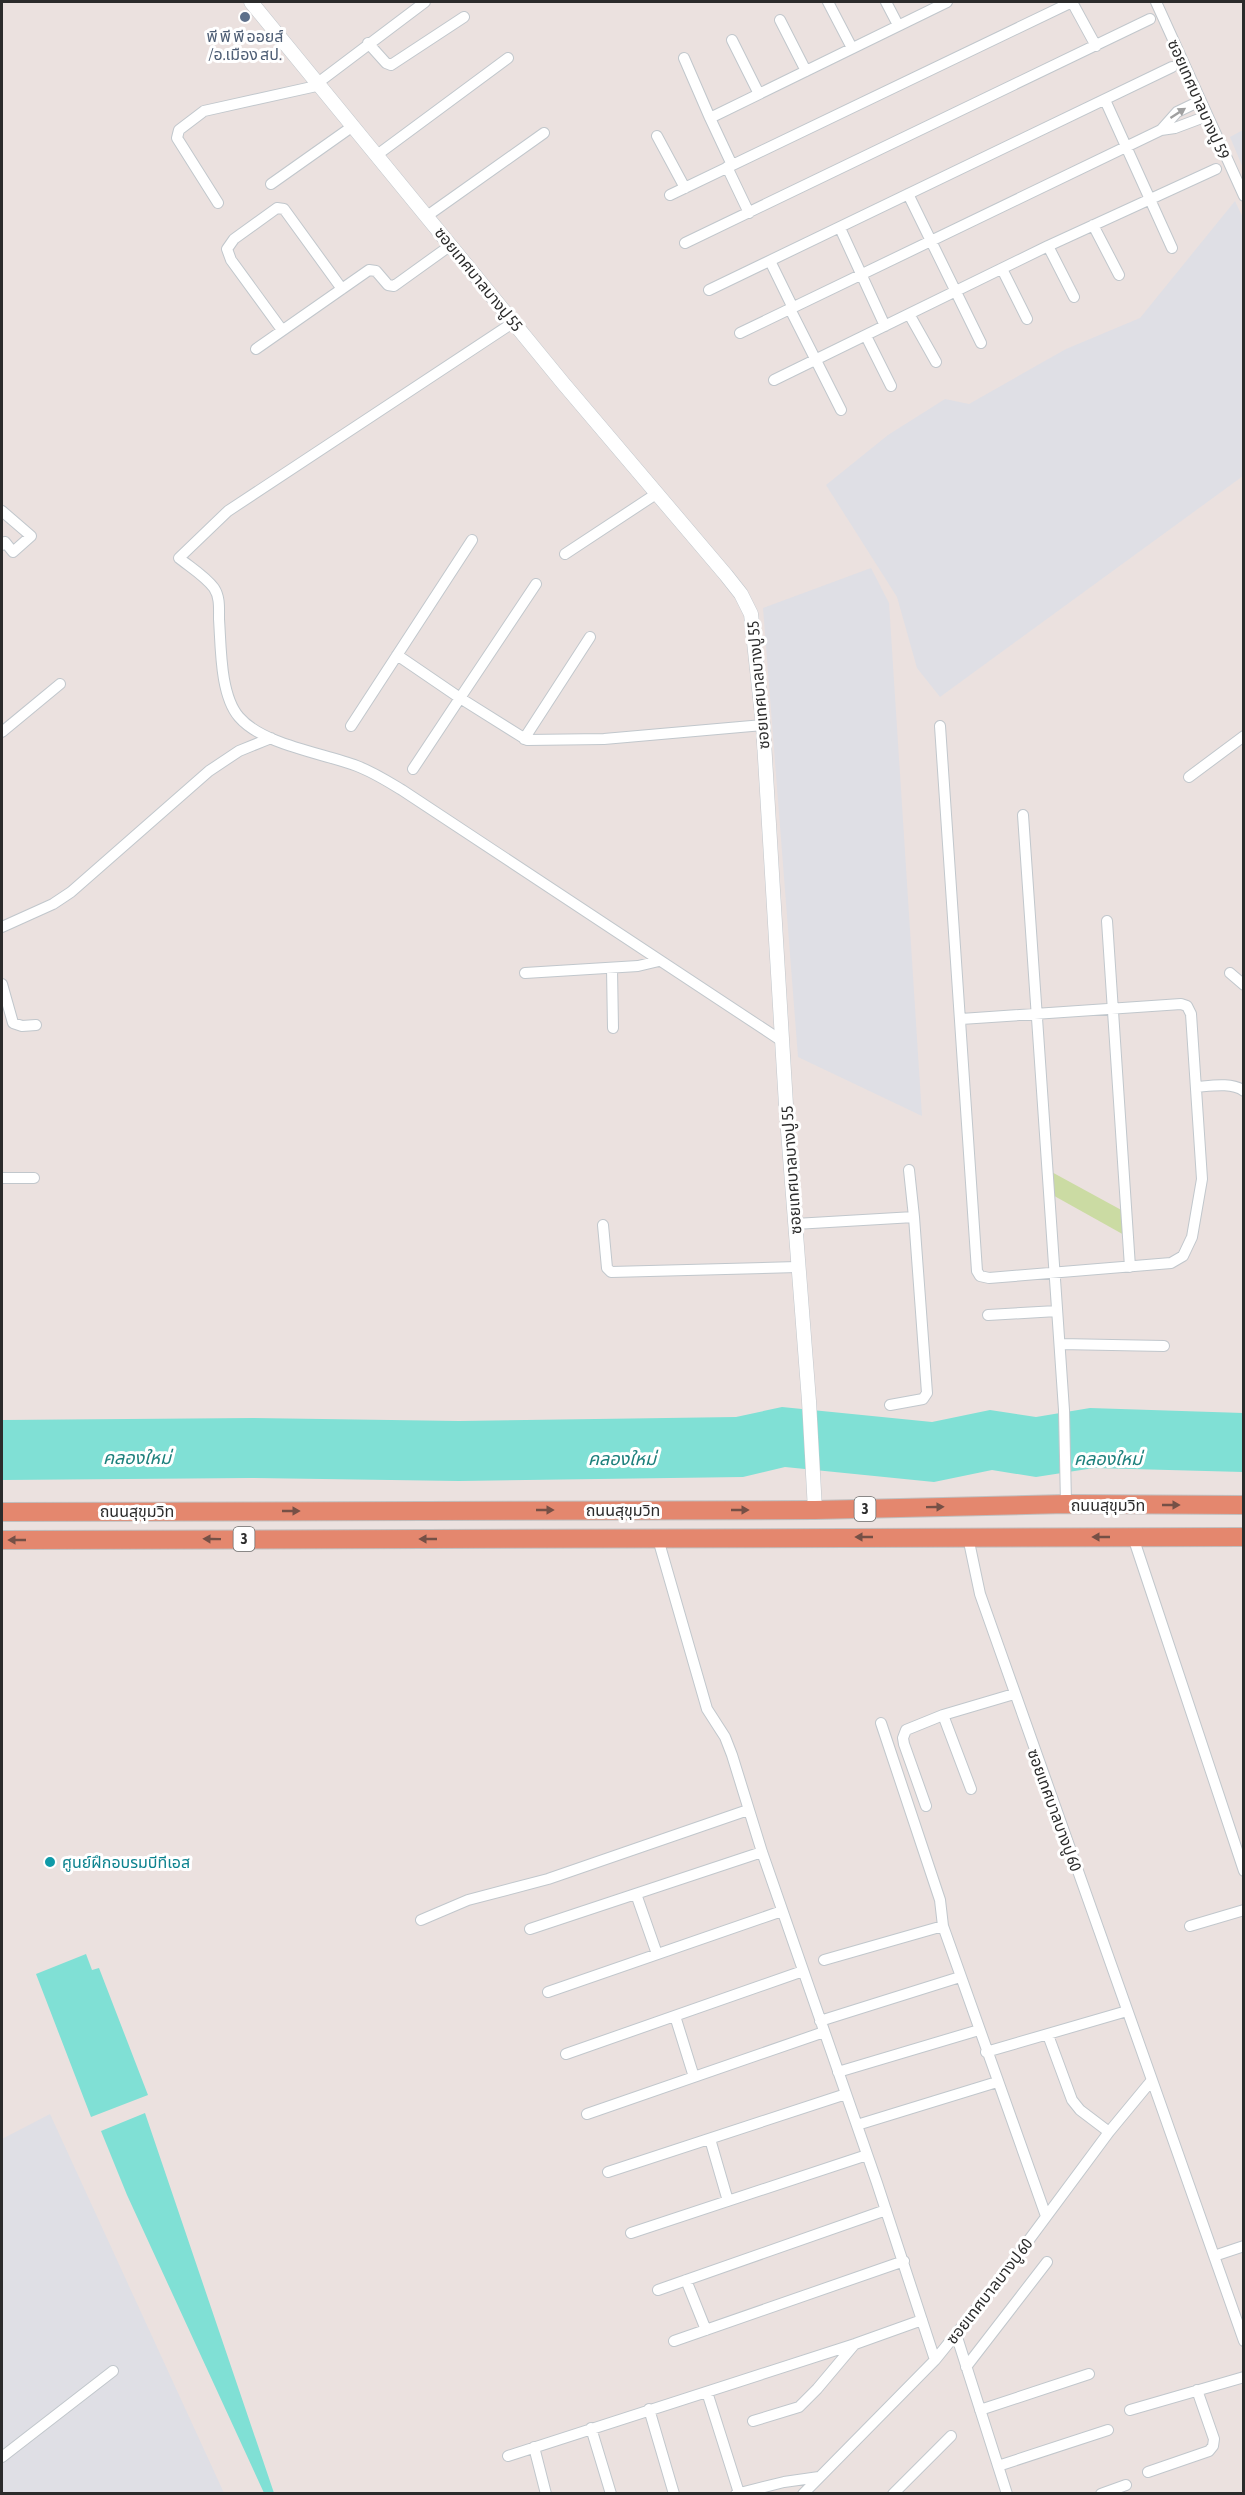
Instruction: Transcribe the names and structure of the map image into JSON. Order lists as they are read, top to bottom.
{
  "streets": {
    "highway": ["ถนนสุขุมวิท", "3"],
    "street": ["ซอยเทศบาลบางปู 59", "ซอยเทศบาลบางปู 55", "ซอยเทศบาลบางปู 60"]
  },
  "crossings": [
    ["ซอยเทศบาลบางปู 55", "ถนนสุขุมวิท"],
    ["ถนนสุขุมวิท", "ซอยเทศบาลบางปู 60"]
  ],
  "water": ["คลองใหม่"],
  "places": ["พี พี พี ออยส์ /อ.เมือง สป.", "ศูนย์ฝึกอบรมบีทีเอส"]
}
